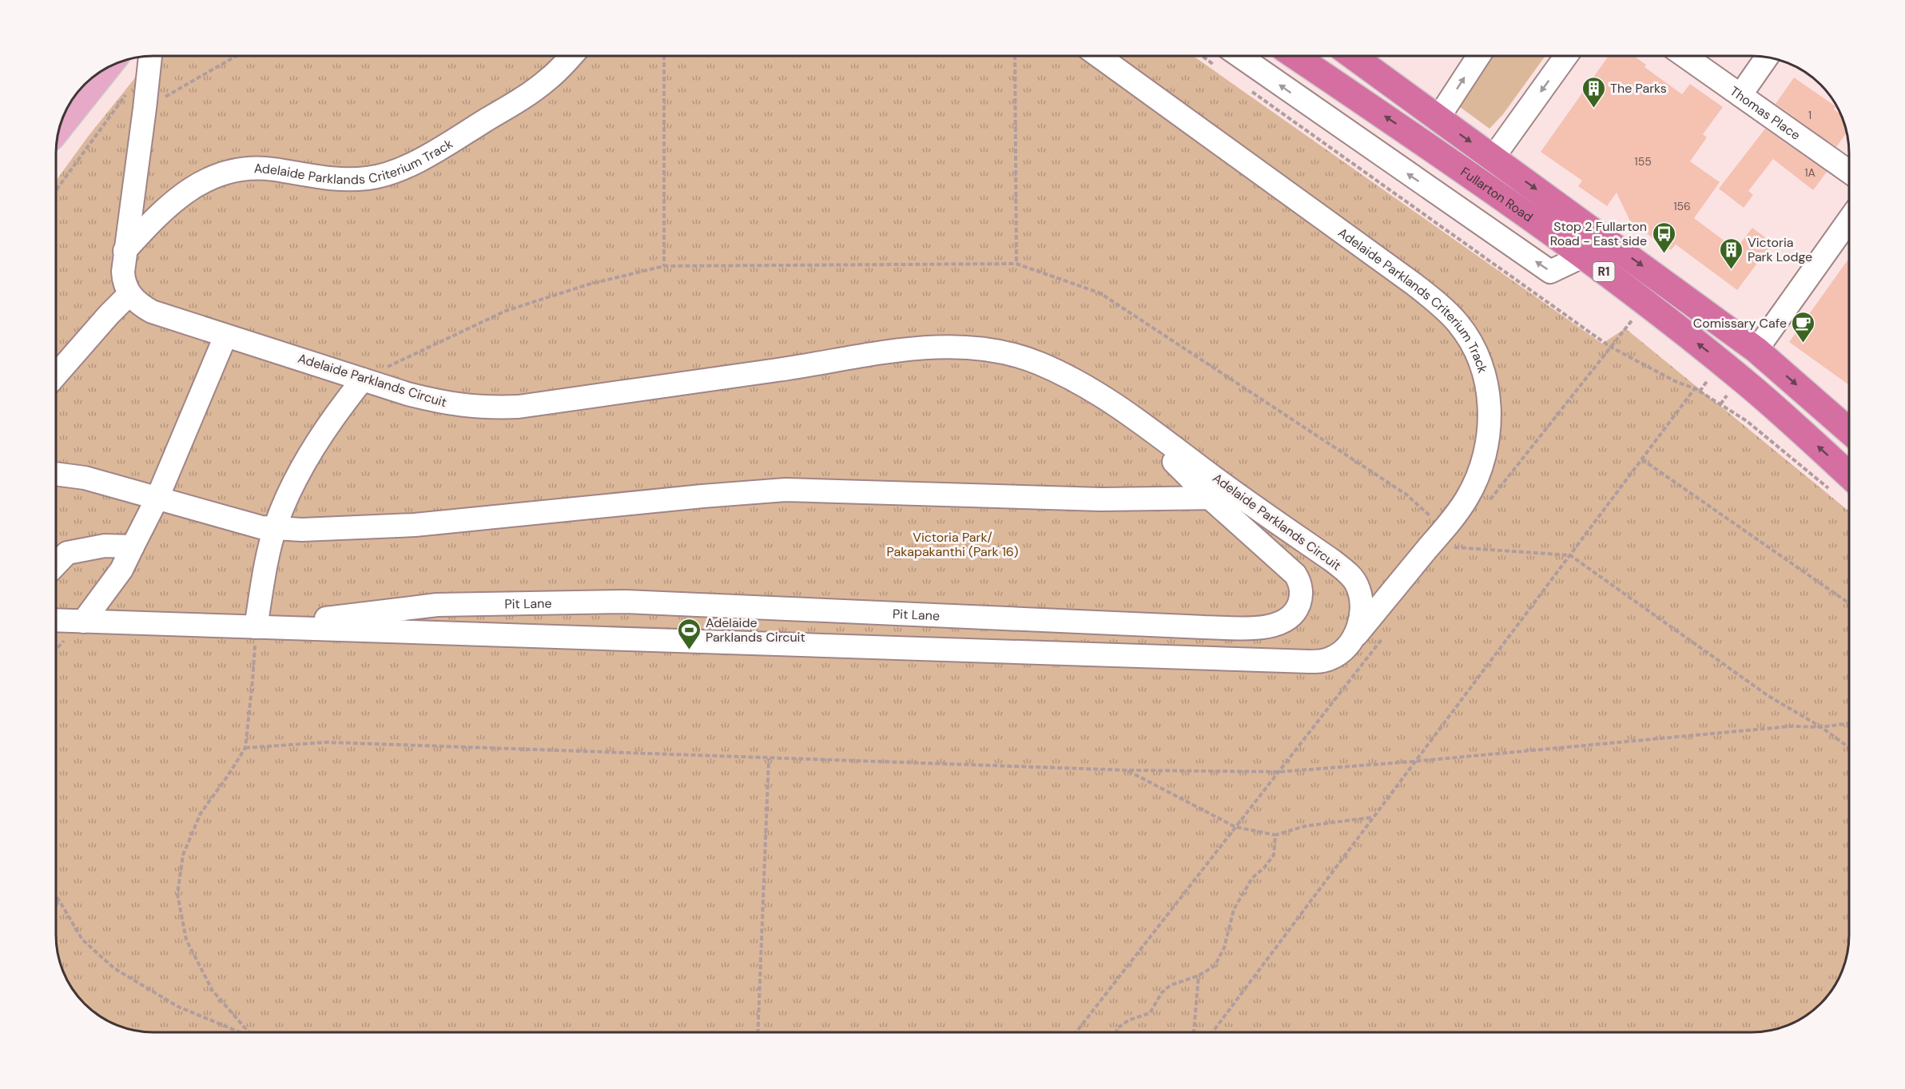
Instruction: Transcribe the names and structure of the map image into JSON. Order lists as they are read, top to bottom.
{
  "streets": {
    "highway": ["Fullarton Road", "R1"],
    "street": [
      "Thomas Place",
      "Adelaide Parklands Criterium Track",
      "Adelaide Parklands Circuit",
      "Pit Lane"
    ]
  },
  "crossings": [
    ["Adelaide Parklands Criterium Track", "Adelaide Parklands Circuit"],
    ["Adelaide Parklands Circuit", "Pit Lane"]
  ],
  "parks": ["Victoria Park/ Pakapakanthi (Park 16)"],
  "places": {
    "building": ["The Parks", "Victoria Park Lodge"],
    "bus stop": ["Stop 2 Fullarton Road - East side"],
    "cafe": ["Comissary Cafe"],
    "sports": ["Adelaide Parklands Circuit"]
  },
  "house_numbers": [
    "1",
    "155",
    "1A",
    "156"
  ]
}
